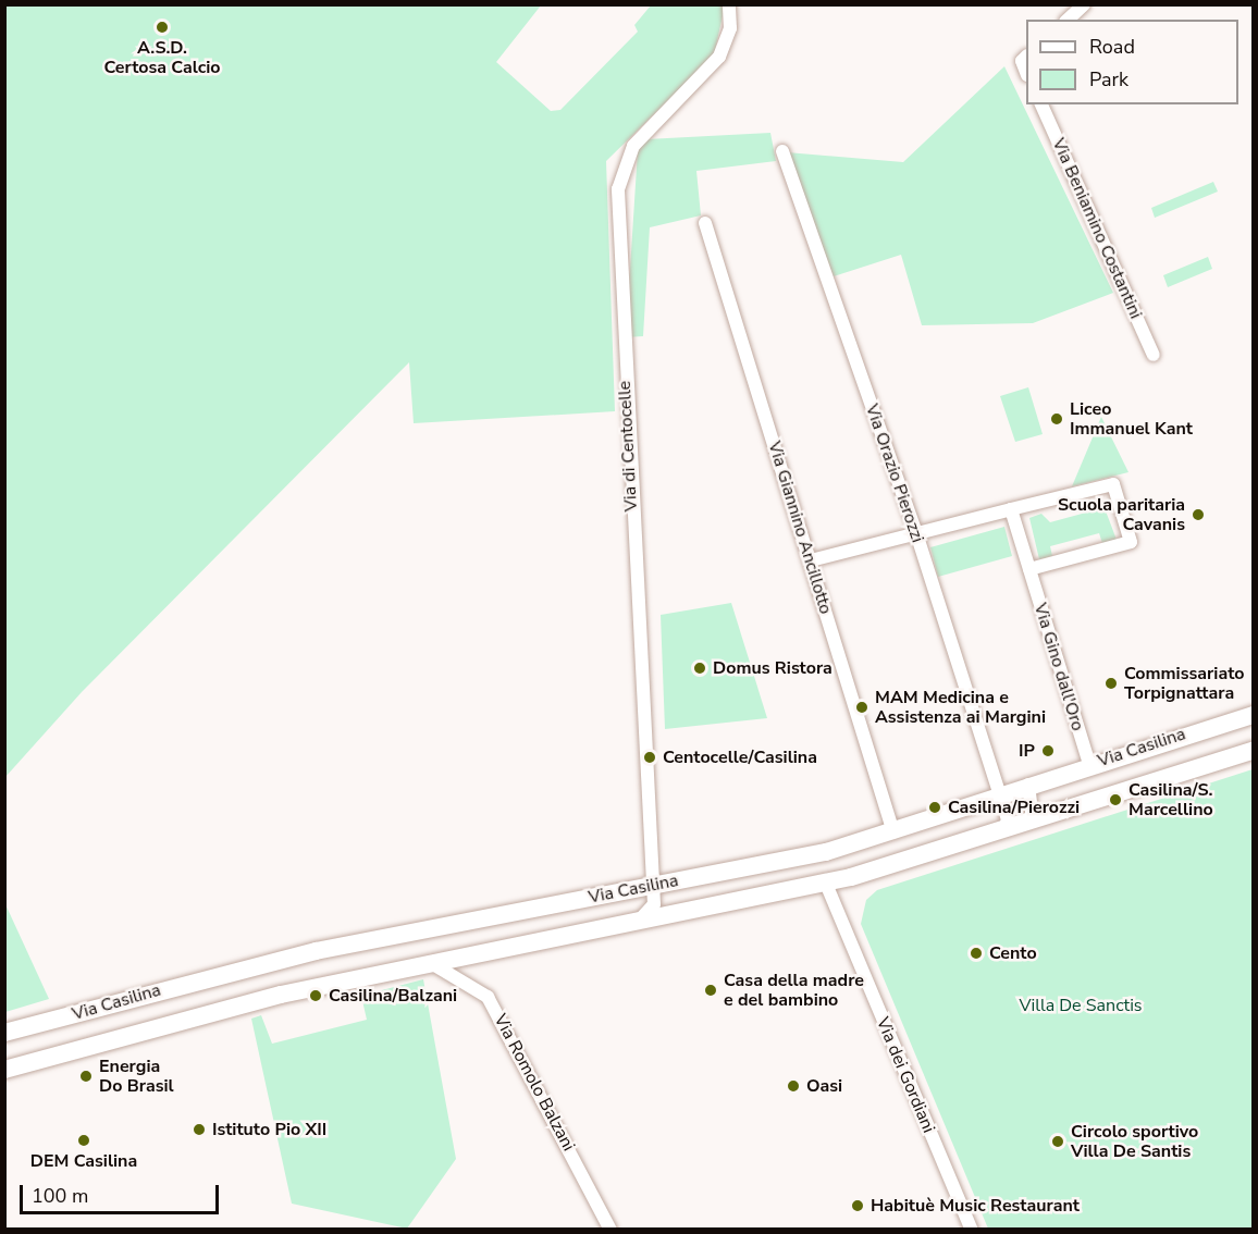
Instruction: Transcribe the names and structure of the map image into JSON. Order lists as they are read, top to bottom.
{
  "streets": {
    "main road": ["Via Casilina"],
    "street": [
      "Via Beniamino Costantini",
      "Via di Centocelle",
      "Via Orazio Pierozzi",
      "Via Giannino Ancillotto",
      "Via Gino dall'Oro",
      "Via dei Gordiani",
      "Via Romolo Balzani"
    ]
  },
  "crossings": [
    ["Via di Centocelle", "Via Casilina"],
    ["Via Orazio Pierozzi", "Via Casilina"],
    ["Via Giannino Ancillotto", "Via Casilina"],
    ["Via Gino dall'Oro", "Via Casilina"],
    ["Via Casilina", "Via dei Gordiani"],
    ["Via Casilina", "Via Romolo Balzani"]
  ],
  "parks": ["Villa De Sanctis"],
  "places": [
    "A.S.D. Certosa Calcio",
    "Liceo Immanuel Kant",
    "Scuola paritaria Cavanis",
    "Domus Ristora",
    "Commissariato Torpignattara",
    "MAM Medicina e Assistenza ai Margini",
    "IP",
    "Centocelle/Casilina",
    "Casilina/S. Marcellino",
    "Casilina/Pierozzi",
    "Cento",
    "Casa della madre e del bambino",
    "Casilina/Balzani",
    "Energia Do Brasil",
    "Oasi",
    "Istituto Pio XII",
    "DEM Casilina",
    "Circolo sportivo Villa De Santis",
    "Habituè Music Restaurant"
  ],
  "legend": ["Road", "Park"],
  "scale_bar": "100 m"
}
